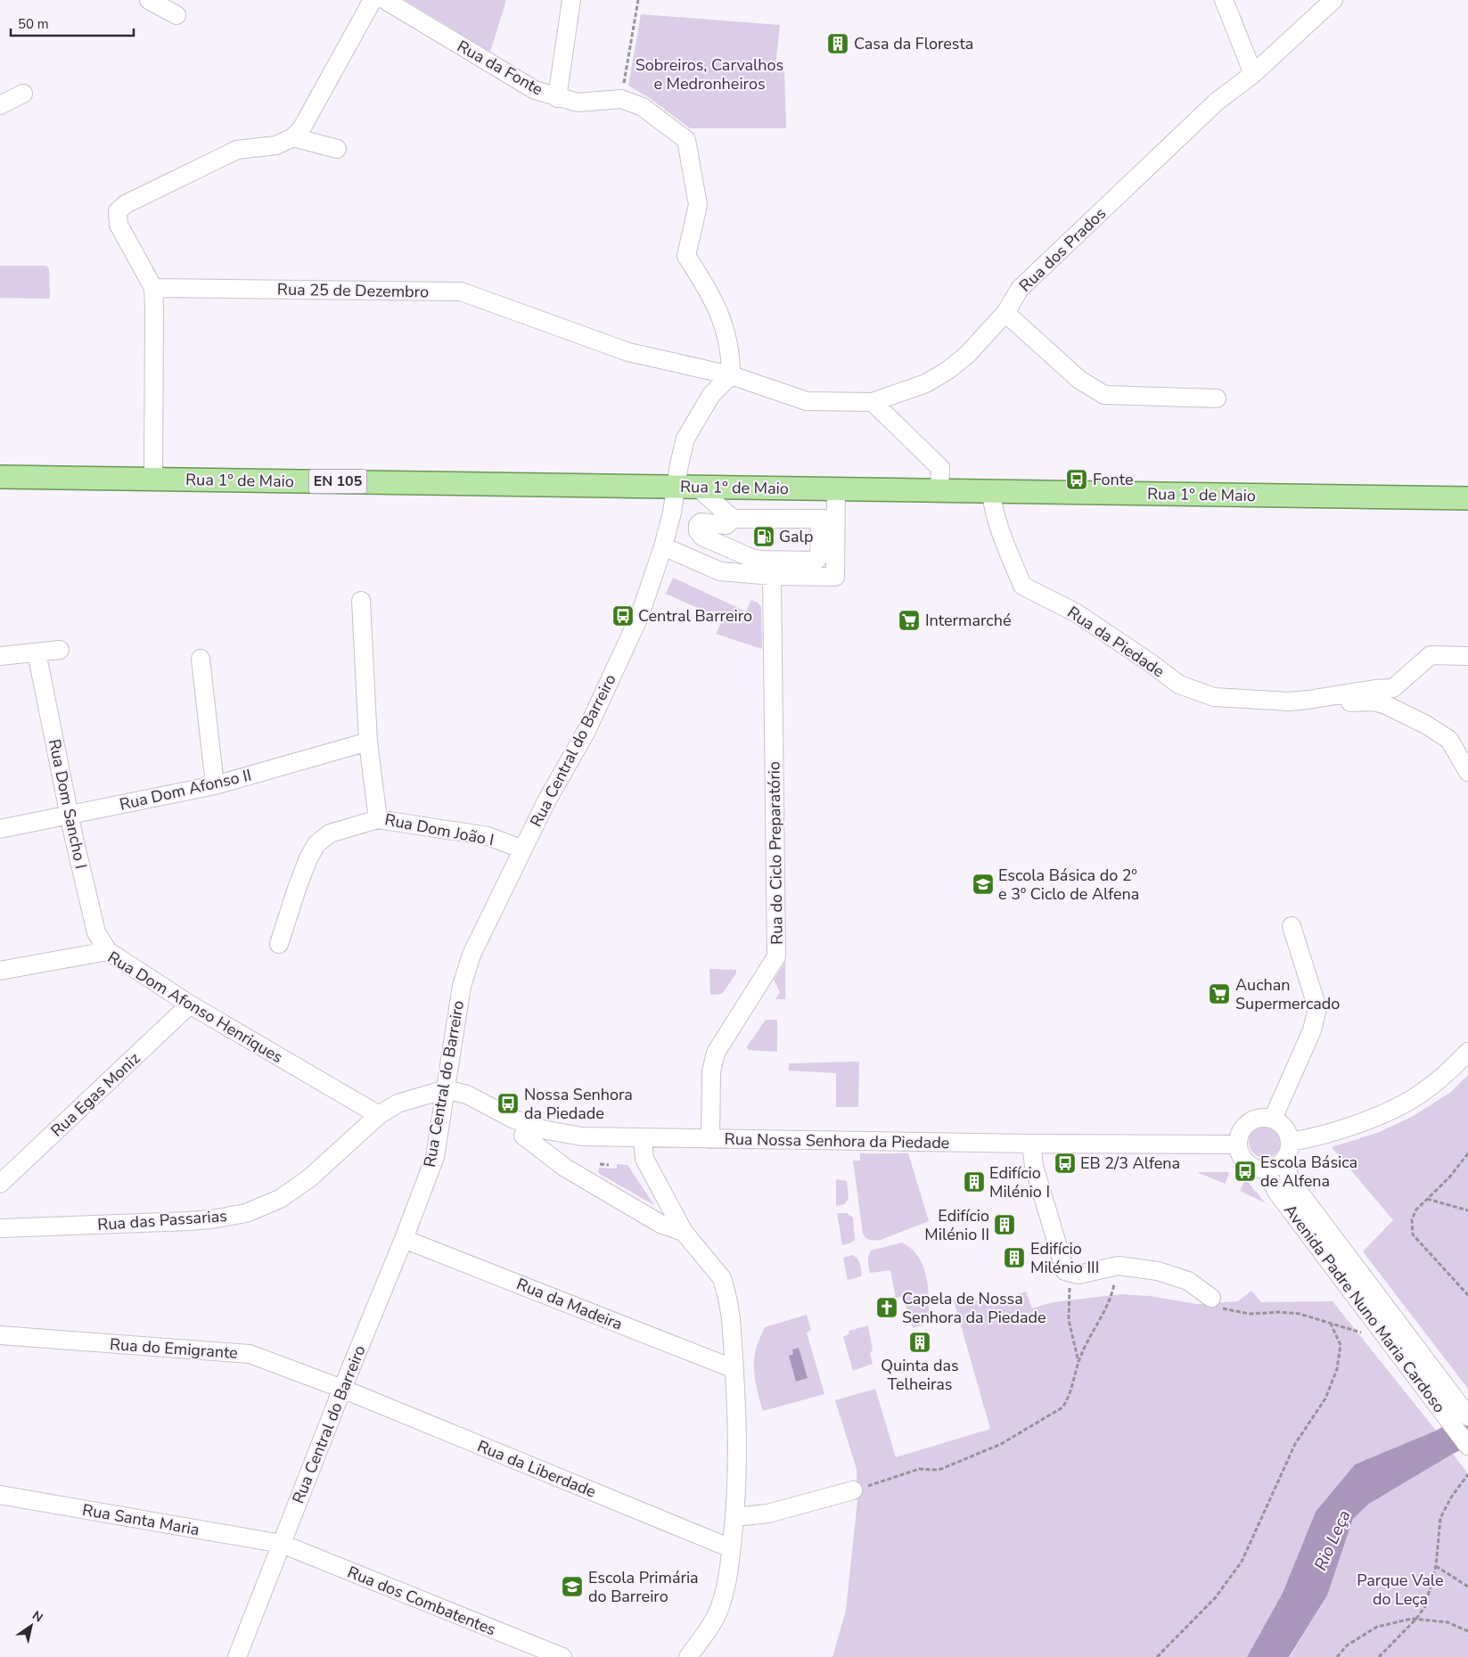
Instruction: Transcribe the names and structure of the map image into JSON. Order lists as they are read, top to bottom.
{
  "streets": {
    "main road": ["Rua 1º de Maio", "EN 105"],
    "street": [
      "Rua da Fonte",
      "Rua dos Prados",
      "Rua 25 de Dezembro",
      "Rua da Piedade",
      "Rua Central do Barreiro",
      "Rua Dom Afonso II",
      "Rua Dom Sancho I",
      "Rua Dom João I",
      "Rua do Ciclo Preparatório",
      "Rua Dom Afonso Henriques",
      "Rua Egas Moniz",
      "Rua Nossa Senhora da Piedade",
      "Rua das Passarias",
      "Rua da Madeira",
      "Avenida Padre Nuno Maria Cardoso",
      "Rua do Emigrante",
      "Rua da Liberdade",
      "Rua Santa Maria",
      "Rua dos Combatentes"
    ]
  },
  "crossings": [
    ["Rua da Fonte", "Rua dos Prados"],
    ["Rua da Fonte", "Rua 25 de Dezembro"],
    ["Rua da Fonte", "Rua Central do Barreiro"],
    ["Rua dos Prados", "Rua 25 de Dezembro"],
    ["Rua dos Prados", "Rua Central do Barreiro"],
    ["Rua 25 de Dezembro", "Rua Central do Barreiro"],
    ["Rua 1º de Maio", "Rua da Piedade"],
    ["Rua 1º de Maio", "Rua Central do Barreiro"],
    ["Rua Central do Barreiro", "Rua Dom João I"],
    ["Rua Central do Barreiro", "Rua Nossa Senhora da Piedade"],
    ["Rua Central do Barreiro", "Rua das Passarias"],
    ["Rua Central do Barreiro", "Rua da Madeira"],
    ["Rua Central do Barreiro", "Rua do Emigrante"],
    ["Rua Central do Barreiro", "Rua da Liberdade"],
    ["Rua Central do Barreiro", "Rua Santa Maria"],
    ["Rua Central do Barreiro", "Rua dos Combatentes"],
    ["Rua Dom Afonso II", "Rua Dom Sancho I"],
    ["Rua Dom Afonso II", "Rua Dom João I"],
    ["Rua Dom Sancho I", "Rua Dom Afonso Henriques"],
    ["Rua do Ciclo Preparatório", "Rua Nossa Senhora da Piedade"],
    ["Rua Dom Afonso Henriques", "Rua Egas Moniz"],
    ["Rua Dom Afonso Henriques", "Rua das Passarias"],
    ["Rua Nossa Senhora da Piedade", "Rua das Passarias"],
    ["Rua Nossa Senhora da Piedade", "Avenida Padre Nuno Maria Cardoso"],
    ["Rua do Emigrante", "Rua da Liberdade"],
    ["Rua Santa Maria", "Rua dos Combatentes"]
  ],
  "water": ["Rio Leça"],
  "parks": ["Sobreiros, Carvalhos e Medronheiros", "Parque Vale do Leça"],
  "places": {
    "building": [
      "Casa da Floresta",
      "Edifício Milénio I",
      "Edifício Milénio II",
      "Edifício Milénio III",
      "Quinta das Telheiras"
    ],
    "bus stop": [
      "Fonte",
      "Central Barreiro",
      "Nossa Senhora da Piedade",
      "EB 2/3 Alfena",
      "Escola Básica de Alfena"
    ],
    "fuel station": ["Galp"],
    "supermarket": ["Intermarché", "Auchan Supermercado"],
    "school or university": ["Escola Básica do 2º e 3º Ciclo de Alfena", "Escola Primária do Barreiro"],
    "church": ["Capela de Nossa Senhora da Piedade"]
  },
  "scale_bar": "50 m",
  "north": "top right"
}
